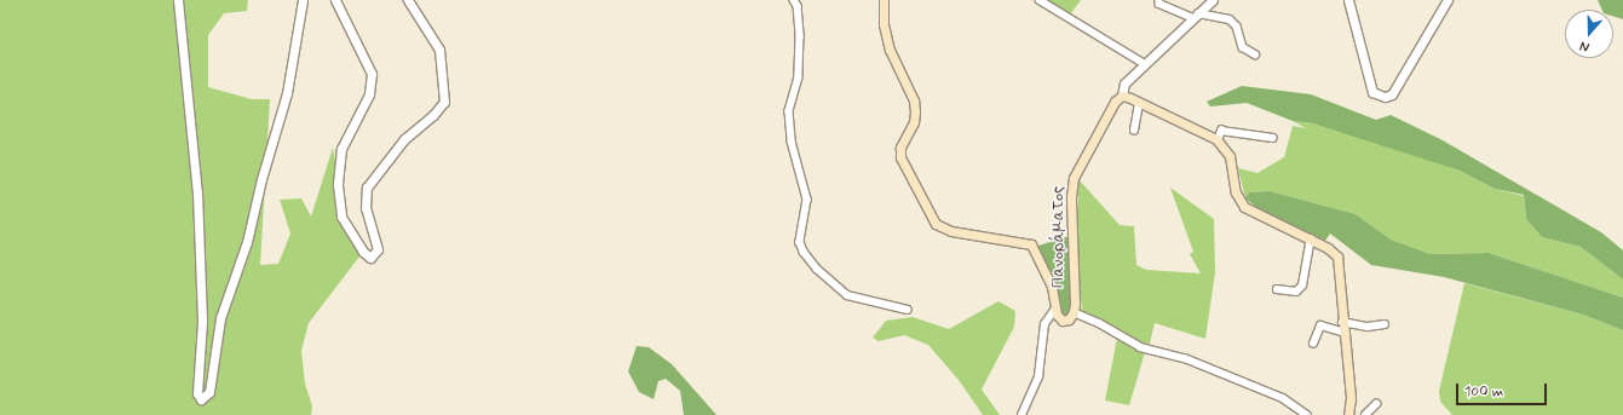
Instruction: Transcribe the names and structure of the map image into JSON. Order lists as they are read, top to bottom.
{
  "streets": {
    "main road": ["Πανοράματος"]
  },
  "scale_bar": "100 m",
  "north": "bottom"
}
